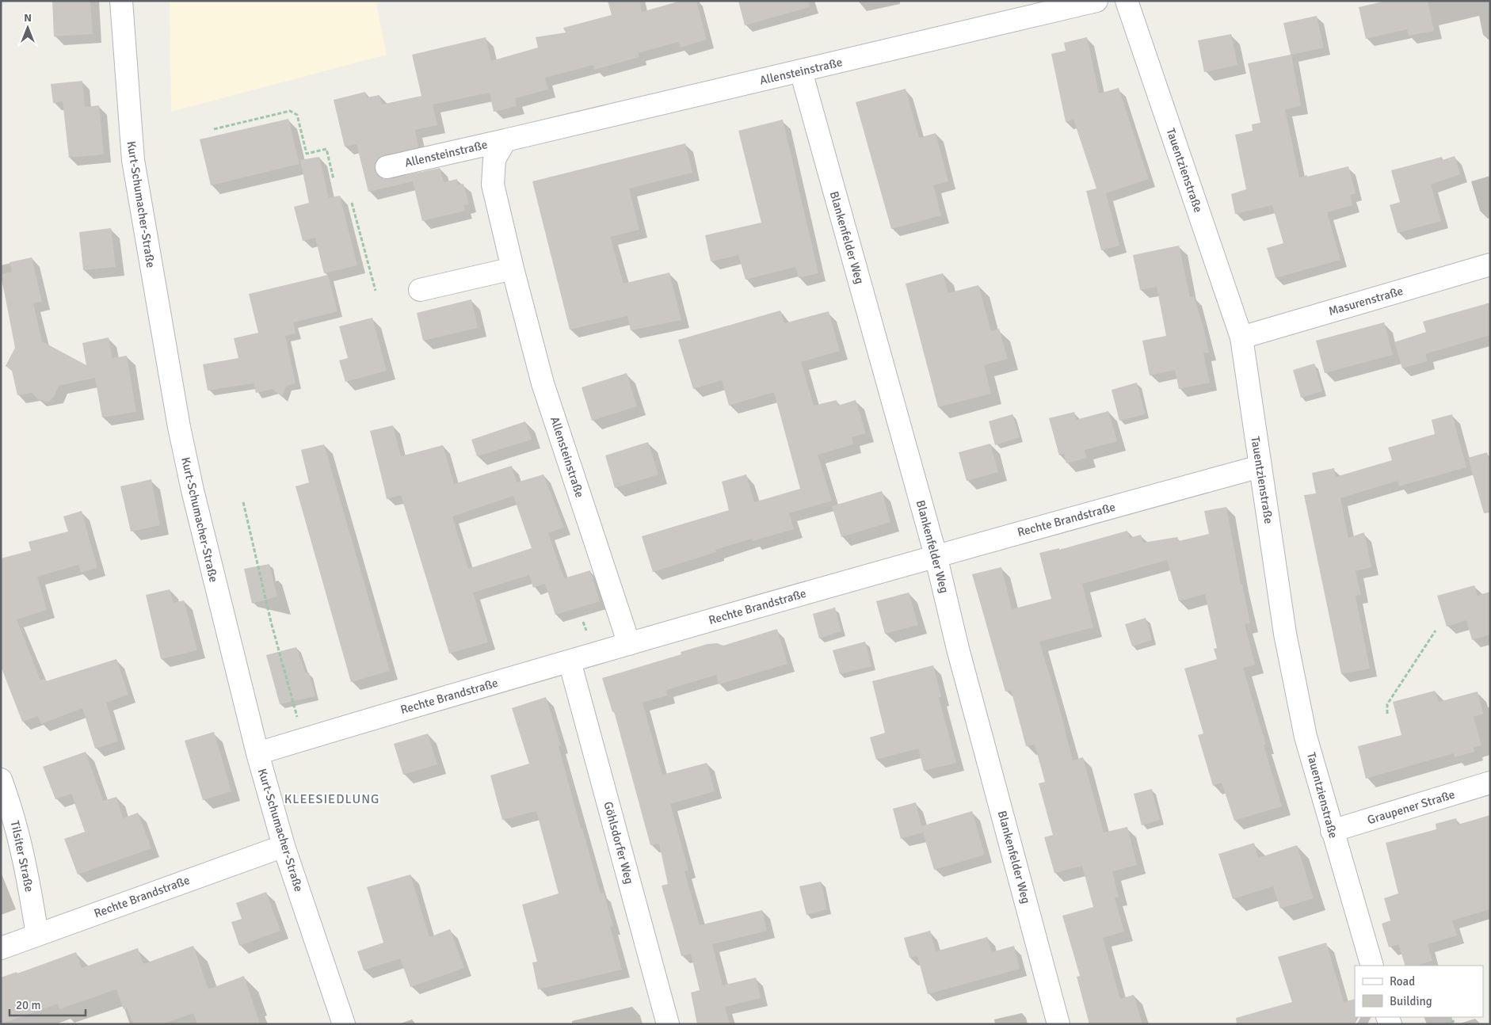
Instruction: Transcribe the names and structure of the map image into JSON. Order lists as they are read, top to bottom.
{
  "streets": {
    "street": [
      "Allensteinstraße",
      "Tauentzienstraße",
      "Kurt-Schumacher-Straße",
      "Blankenfelder Weg",
      "Masurenstraße",
      "Rechte Brandstraße",
      "Graupener Straße",
      "Göhlsdorfer Weg",
      "Tilsiter Straße"
    ]
  },
  "crossings": [
    ["Allensteinstraße", "Blankenfelder Weg"],
    ["Allensteinstraße", "Rechte Brandstraße"],
    ["Tauentzienstraße", "Masurenstraße"],
    ["Tauentzienstraße", "Rechte Brandstraße"],
    ["Tauentzienstraße", "Graupener Straße"],
    ["Kurt-Schumacher-Straße", "Rechte Brandstraße"],
    ["Blankenfelder Weg", "Rechte Brandstraße"],
    ["Rechte Brandstraße", "Göhlsdorfer Weg"],
    ["Rechte Brandstraße", "Tilsiter Straße"]
  ],
  "districts": ["KLEESIEDLUNG"],
  "legend": ["Road", "Building"],
  "scale_bar": "20 m",
  "north": "top"
}
